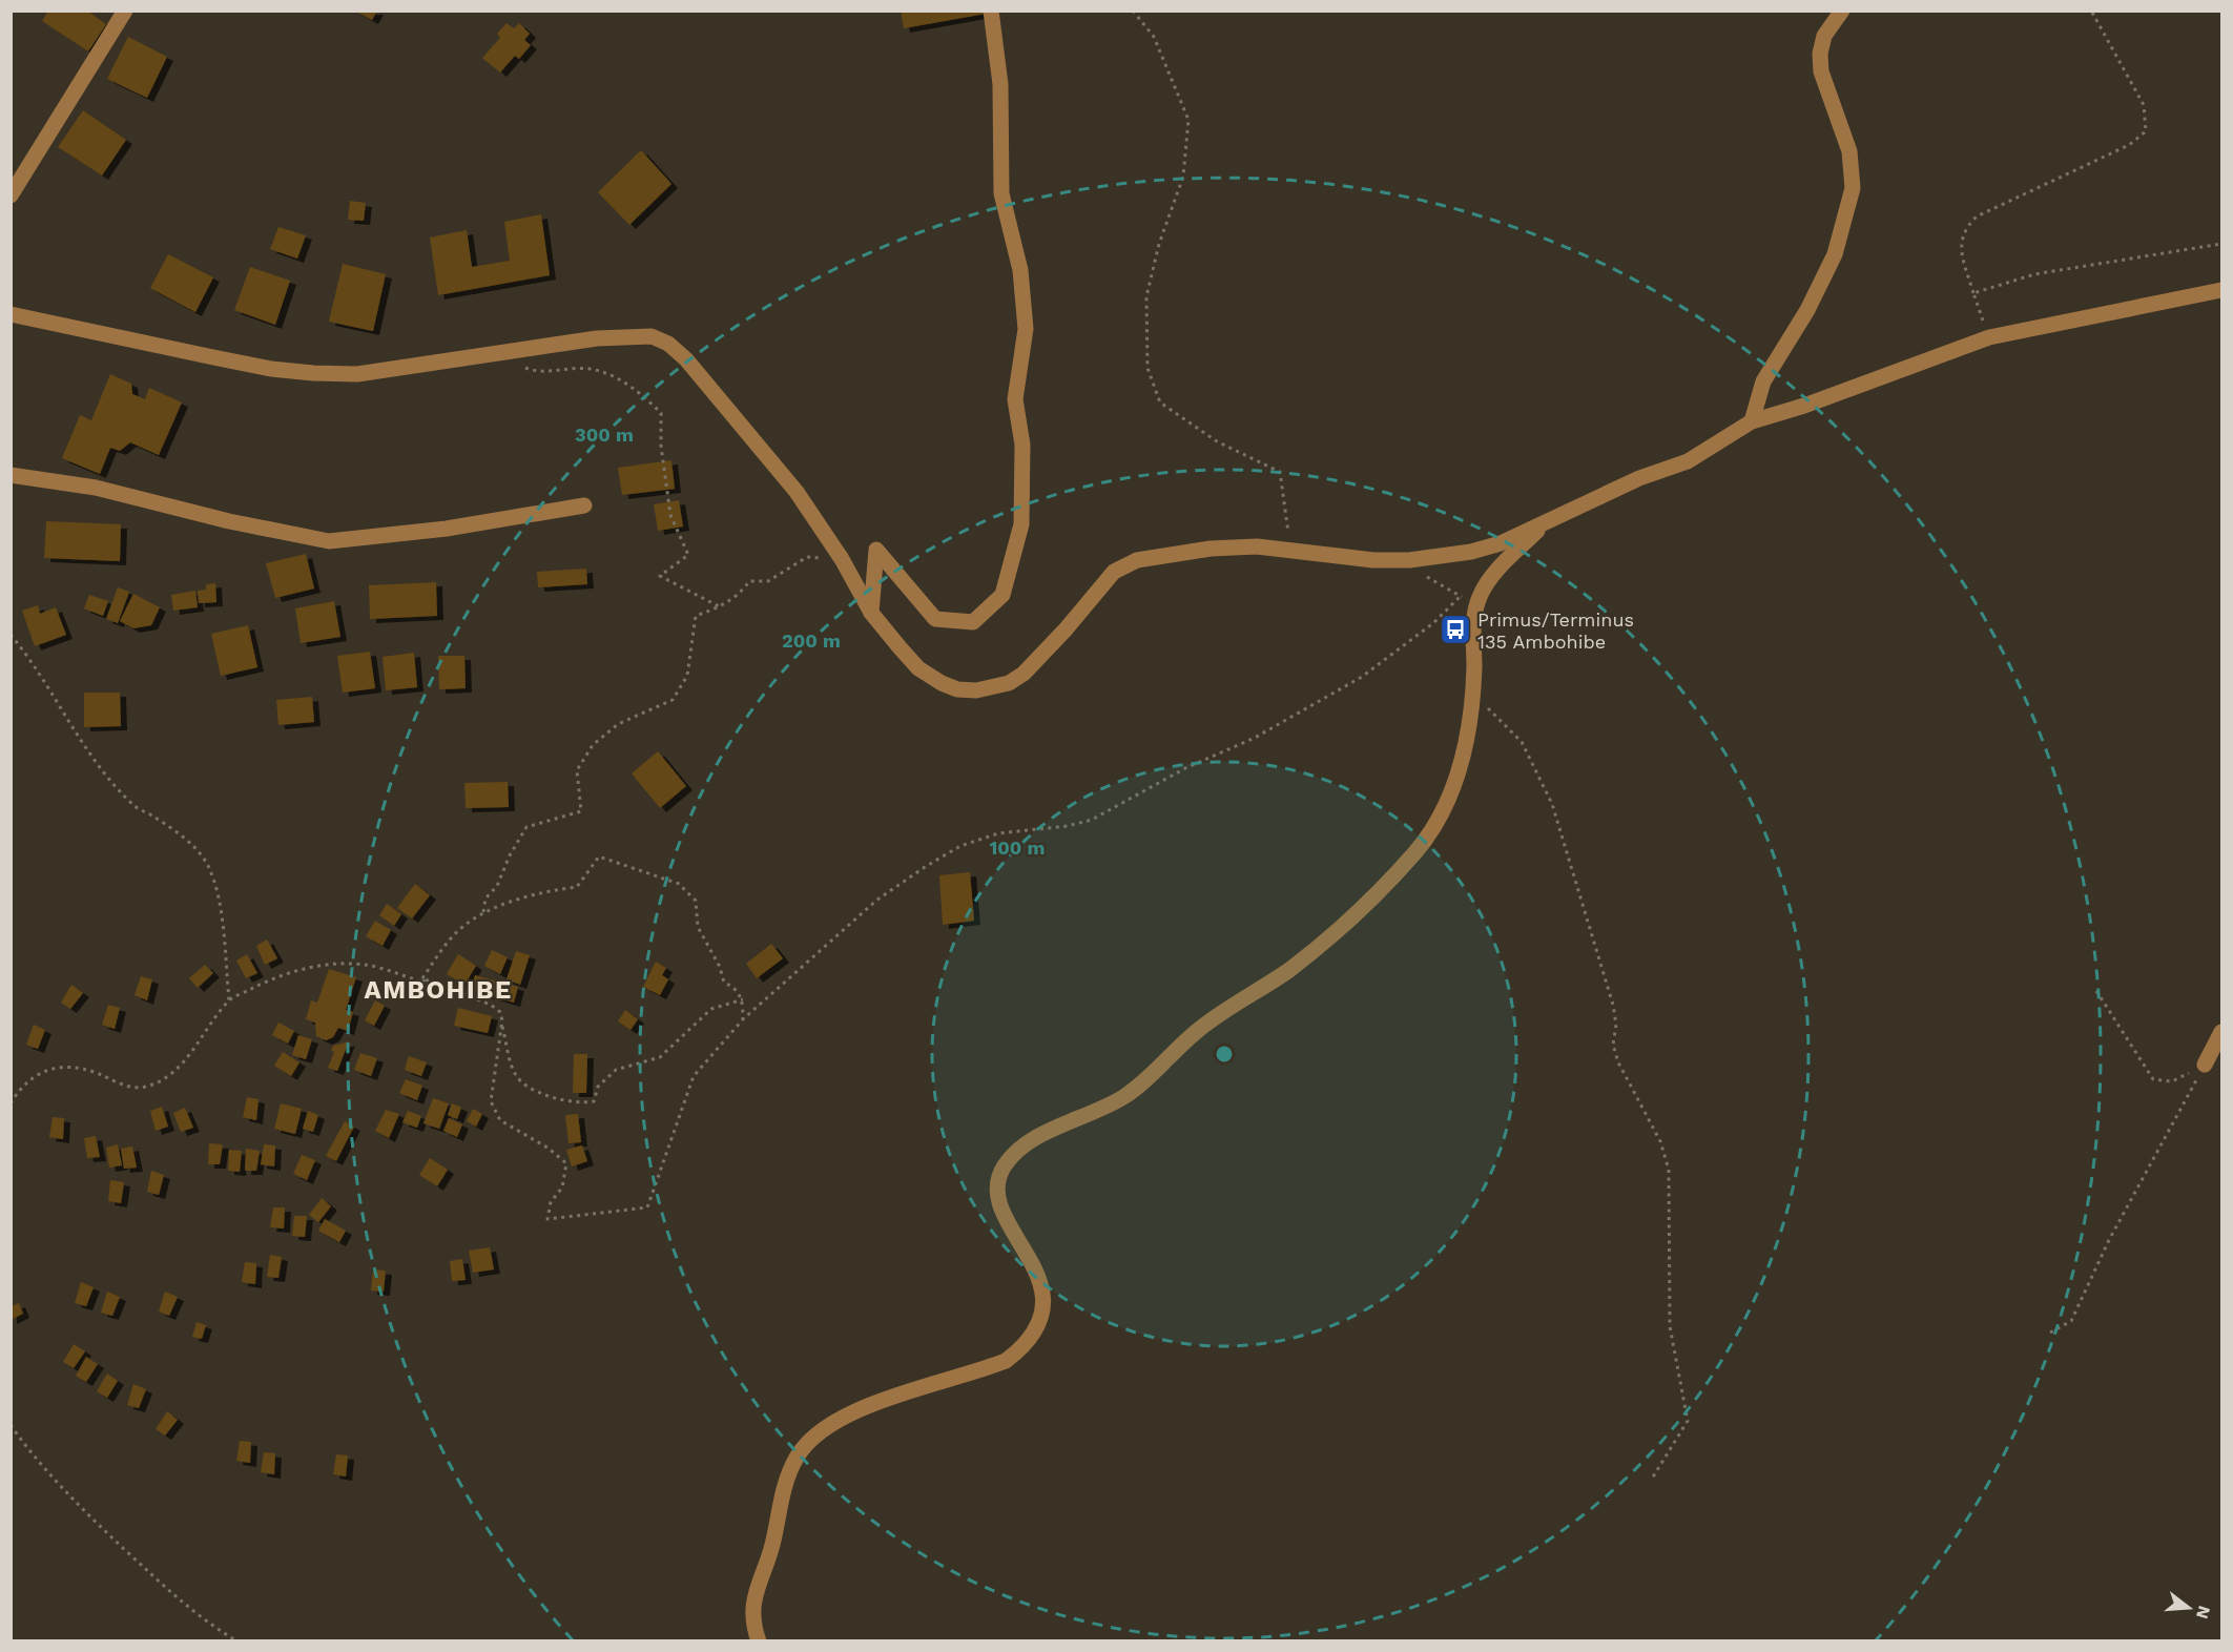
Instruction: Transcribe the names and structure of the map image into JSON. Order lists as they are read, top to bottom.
{
  "districts": ["AMBOHIBE"],
  "places": {
    "bus stop": ["Primus/Terminus 135 Ambohibe"]
  },
  "north": "right",
  "rings": ["300 m", "200 m", "100 m"]
}
